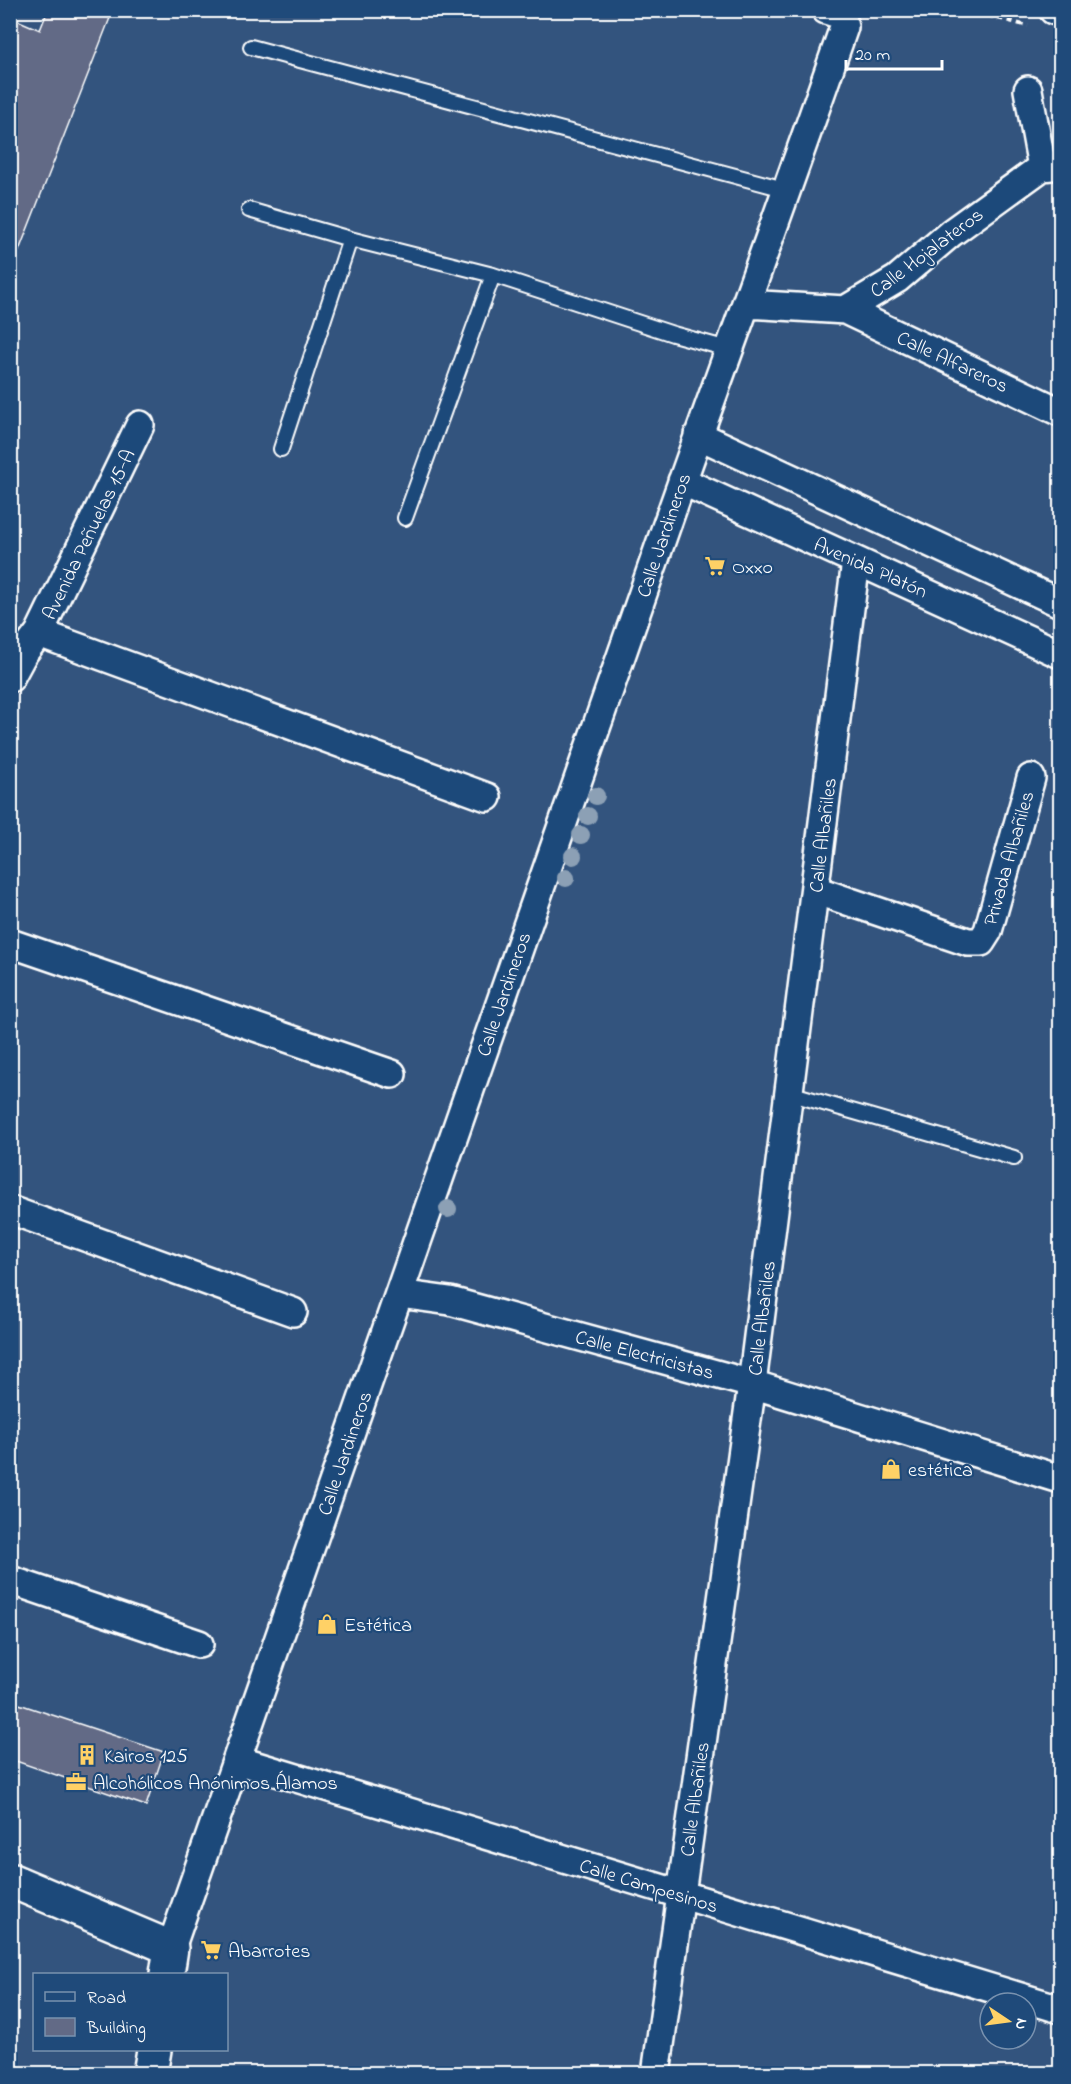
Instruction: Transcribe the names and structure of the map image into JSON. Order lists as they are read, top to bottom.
{
  "streets": {
    "street": [
      "Calle Hojalateros",
      "Calle Alfareros",
      "Avenida Peñuelas 15-A",
      "Calle Jardineros",
      "Avenida Platón",
      "Calle Albañiles",
      "Privada Albañiles",
      "Calle Electricistas",
      "Calle Campesinos"
    ]
  },
  "crossings": [
    ["Calle Hojalateros", "Calle Alfareros"],
    ["Calle Jardineros", "Avenida Platón"],
    ["Calle Jardineros", "Calle Electricistas"],
    ["Calle Jardineros", "Calle Campesinos"],
    ["Avenida Platón", "Calle Albañiles"],
    ["Calle Albañiles", "Privada Albañiles"],
    ["Calle Albañiles", "Calle Electricistas"],
    ["Calle Albañiles", "Calle Campesinos"]
  ],
  "places": {
    "supermarket": ["Oxxo", "Abarrotes"],
    "shop": ["estética", "Estética"],
    "building": ["Kairos 125"],
    "office": ["Alcohólicos Anónimos Álamos"]
  },
  "legend": ["Road", "Building"],
  "scale_bar": "20 m",
  "north": "right"
}
